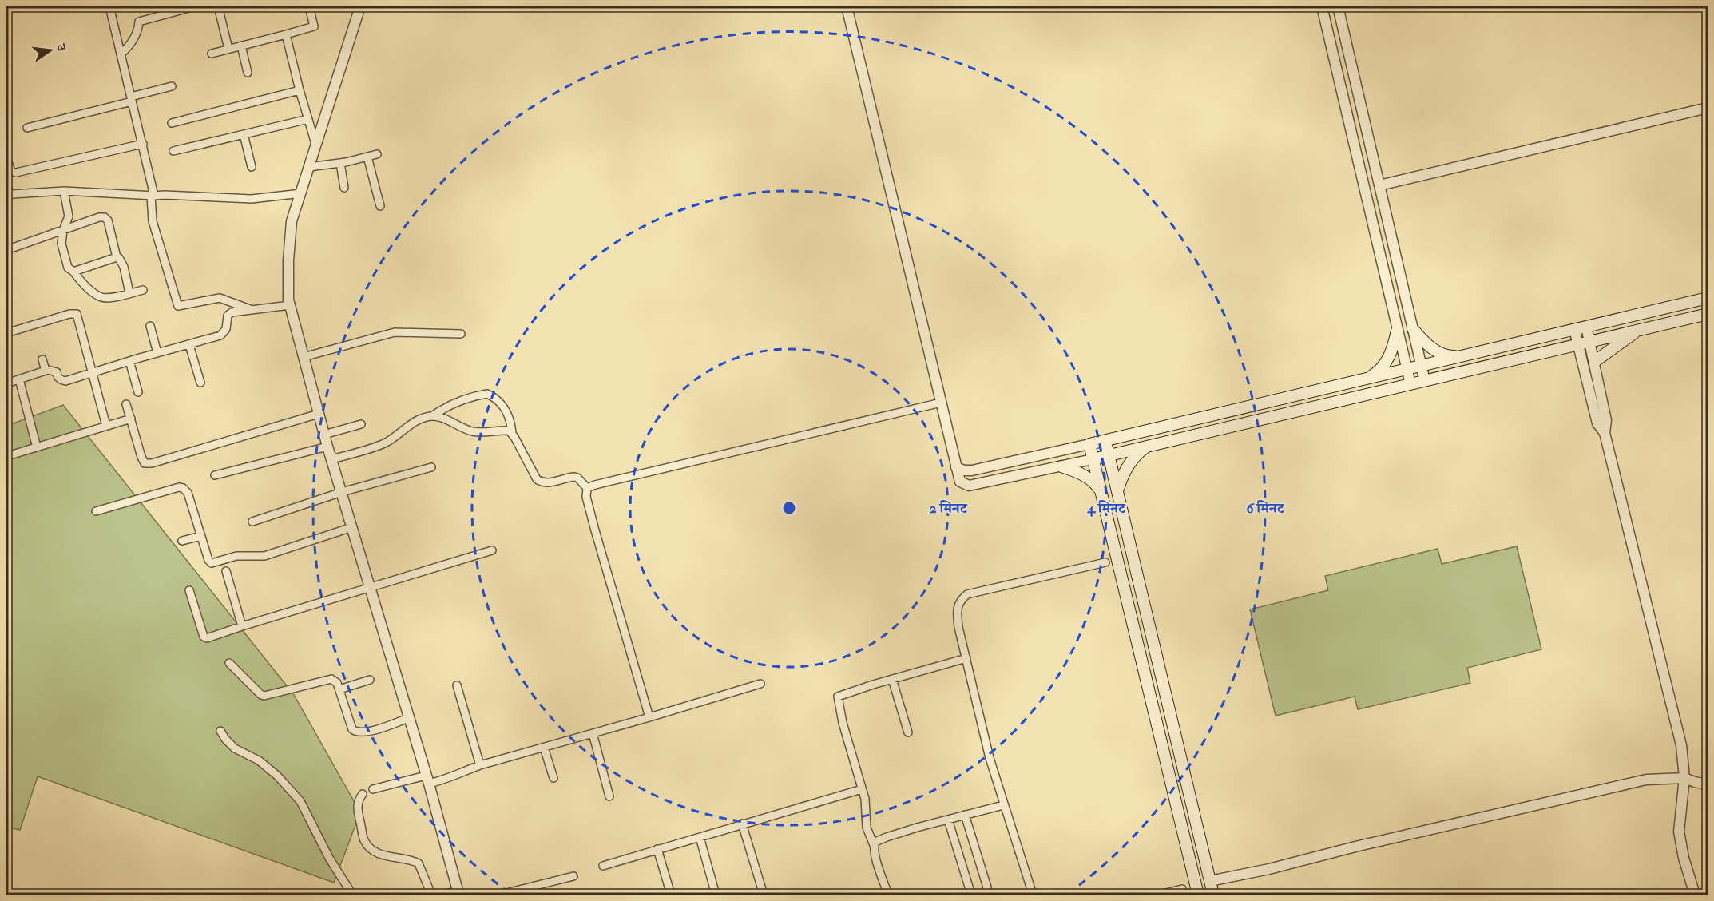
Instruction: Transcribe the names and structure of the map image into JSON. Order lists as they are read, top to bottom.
{
  "north": "right",
  "rings": ["2 मिनट", "4 मिनट", "6 मिनट"]
}
